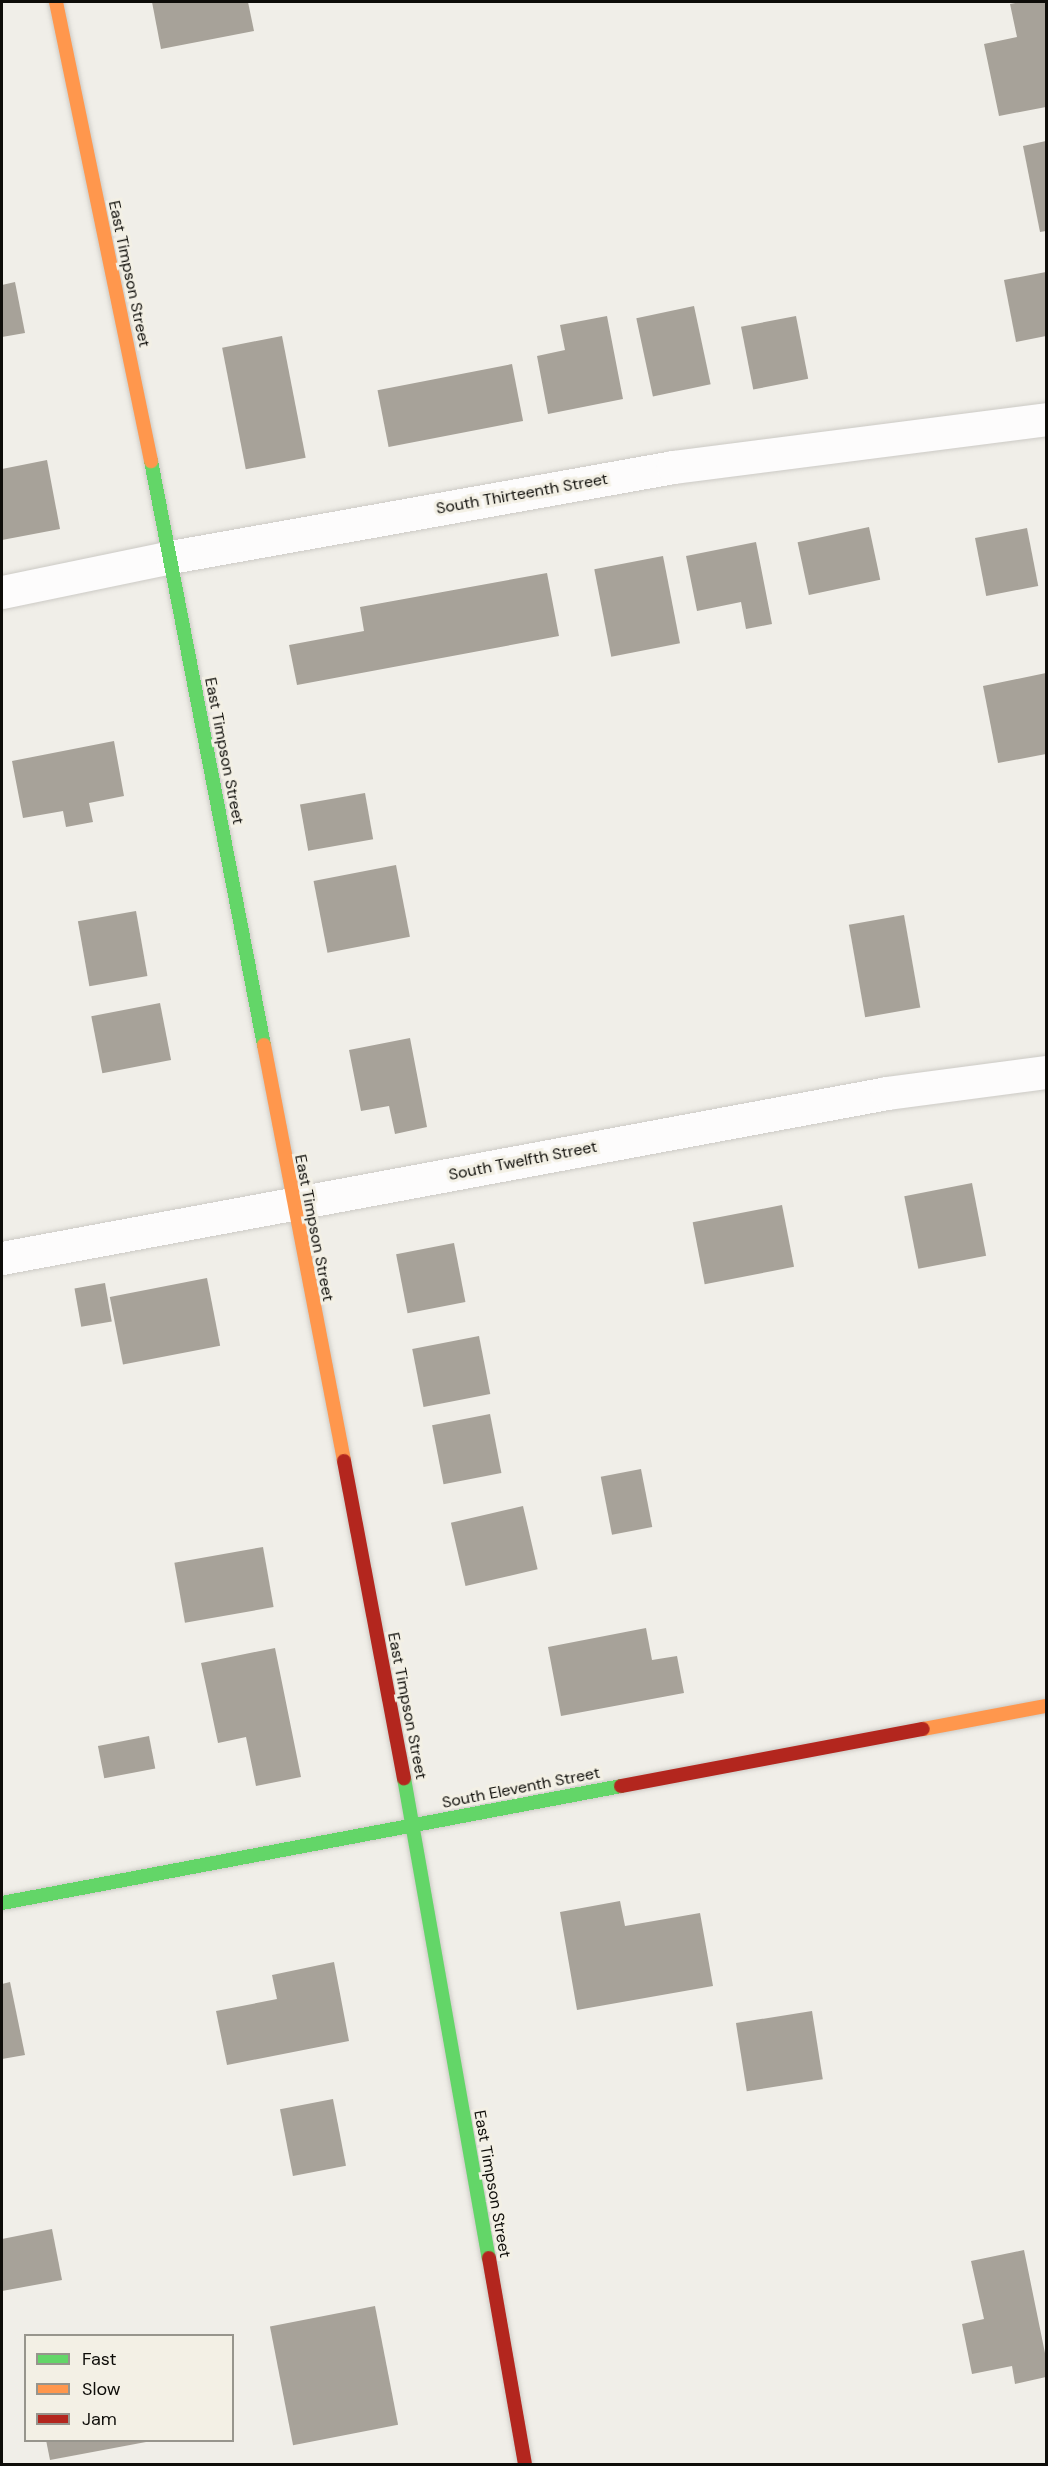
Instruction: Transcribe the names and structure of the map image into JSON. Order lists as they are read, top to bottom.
{
  "streets": {
    "street": [
      "East Timpson Street",
      "South Thirteenth Street",
      "South Twelfth Street",
      "South Eleventh Street"
    ]
  },
  "crossings": [
    ["East Timpson Street", "South Thirteenth Street"],
    ["East Timpson Street", "South Twelfth Street"],
    ["East Timpson Street", "South Eleventh Street"]
  ],
  "legend": ["Fast", "Slow", "Jam"]
}
